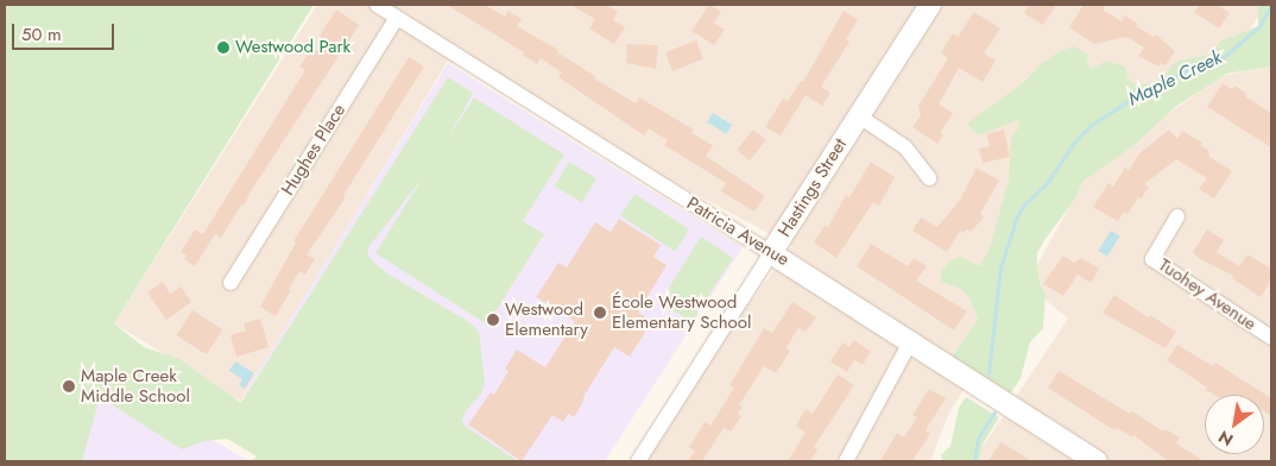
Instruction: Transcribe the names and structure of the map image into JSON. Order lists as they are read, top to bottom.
{
  "streets": {
    "street": [
      "Hughes Place",
      "Hastings Street",
      "Patricia Avenue",
      "Tuohey Avenue"
    ]
  },
  "crossings": [
    ["Hughes Place", "Patricia Avenue"],
    ["Hastings Street", "Patricia Avenue"]
  ],
  "water": ["Maple Creek"],
  "places": [
    "Westwood Park",
    "École Westwood Elementary School",
    "Westwood Elementary",
    "Maple Creek Middle School"
  ],
  "scale_bar": "50 m",
  "north": "bottom left"
}
